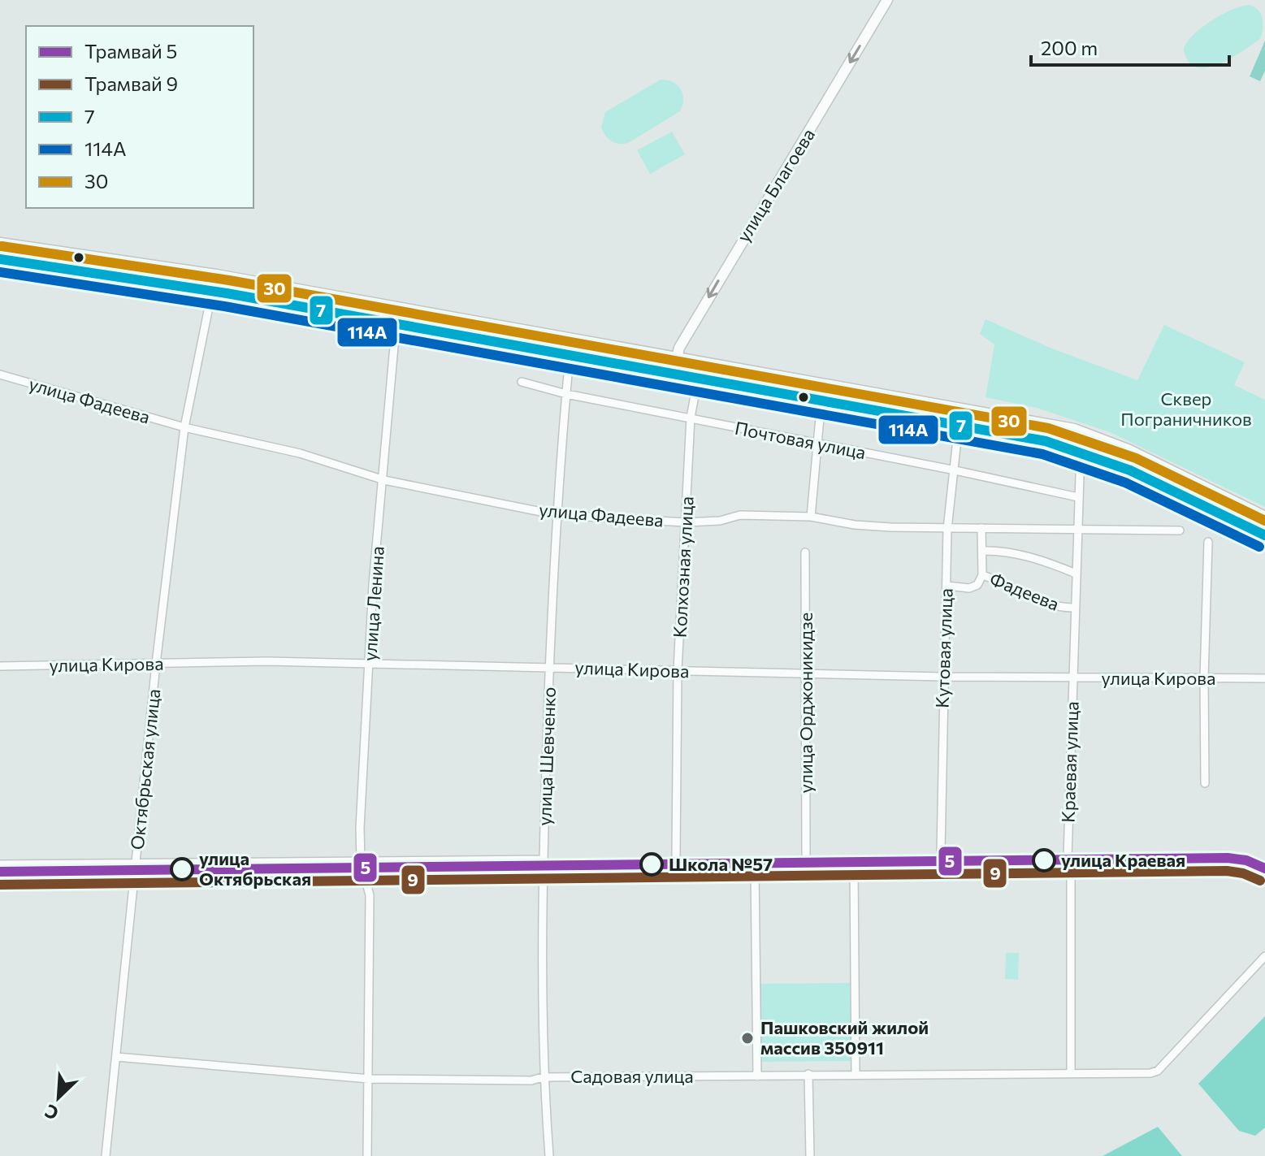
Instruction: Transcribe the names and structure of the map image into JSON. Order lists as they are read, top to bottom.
{
  "streets": {
    "street": [
      "улица Благоева",
      "улица Фадеева",
      "Почтовая улица",
      "Колхозная улица",
      "Фадеева",
      "улица Ленина",
      "Кутовая улица",
      "улица Кирова",
      "улица Орджоникидзе",
      "улица Шевченко",
      "Краевая улица",
      "Октябрьская улица",
      "Садовая улица"
    ]
  },
  "crossings": [
    ["улица Фадеева", "Колхозная улица"],
    ["улица Фадеева", "Фадеева"],
    ["улица Фадеева", "улица Ленина"],
    ["улица Фадеева", "Кутовая улица"],
    ["улица Фадеева", "улица Шевченко"],
    ["улица Фадеева", "Краевая улица"],
    ["улица Фадеева", "Октябрьская улица"],
    ["Почтовая улица", "Колхозная улица"],
    ["Почтовая улица", "Кутовая улица"],
    ["Почтовая улица", "улица Шевченко"],
    ["Почтовая улица", "Краевая улица"],
    ["Колхозная улица", "улица Кирова"],
    ["Фадеева", "Краевая улица"],
    ["улица Ленина", "улица Кирова"],
    ["Кутовая улица", "улица Кирова"],
    ["улица Кирова", "улица Орджоникидзе"],
    ["улица Кирова", "улица Шевченко"],
    ["улица Кирова", "Краевая улица"],
    ["улица Кирова", "Октябрьская улица"],
    ["улица Шевченко", "Садовая улица"],
    ["Краевая улица", "Садовая улица"],
    ["Октябрьская улица", "Садовая улица"]
  ],
  "one_way": ["улица Благоева"],
  "parks": ["Сквер Пограничников"],
  "places": [
    "улица Краевая",
    "Школа №57",
    "улица Октябрьская",
    "Пашковский жилой массив 350911"
  ],
  "lines": [
    "transit line 30",
    "transit line 7",
    "transit line 114А",
    "tram line 5",
    "tram line 9"
  ],
  "legend": [
    "Трамвай 5",
    "Трамвай 9",
    "7",
    "114А",
    "30"
  ],
  "scale_bar": "200 m",
  "north": "bottom left"
}
